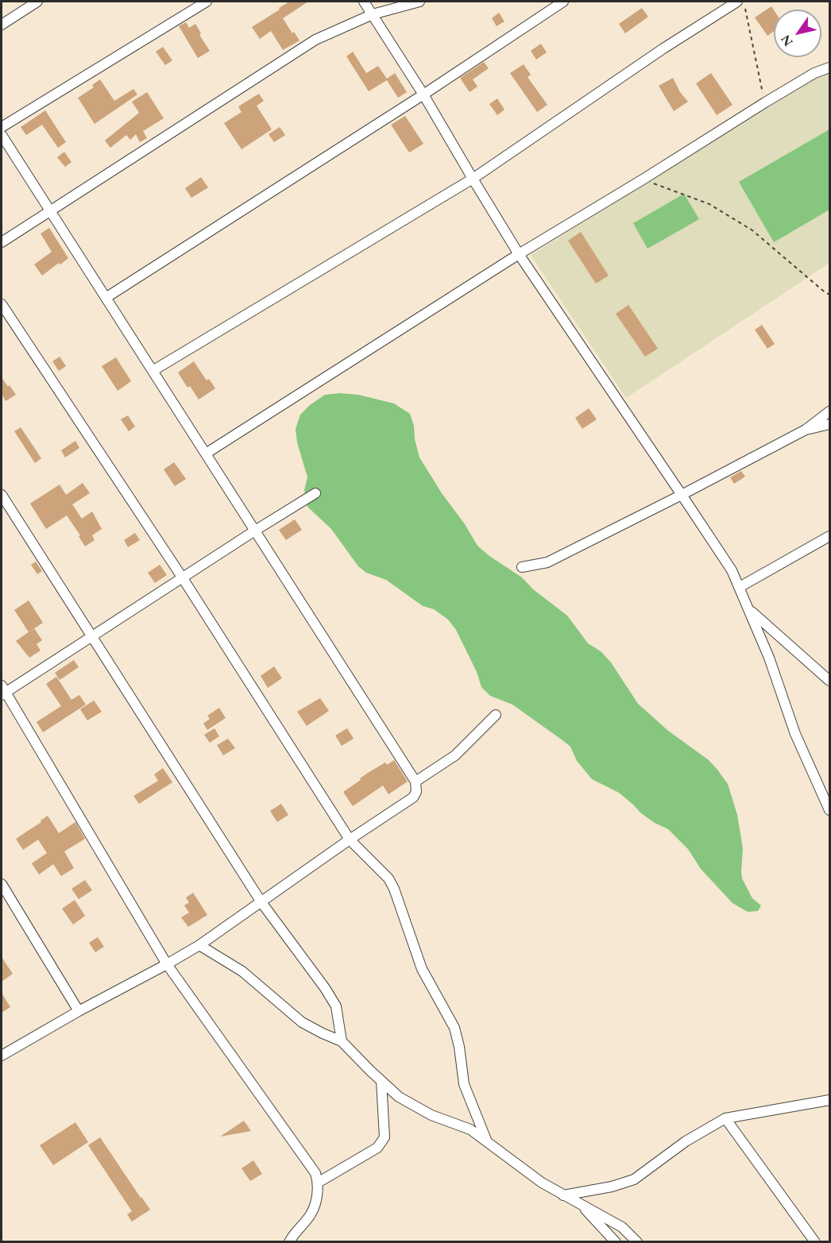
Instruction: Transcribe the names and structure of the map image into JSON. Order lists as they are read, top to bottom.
{
  "north": "bottom left"
}
